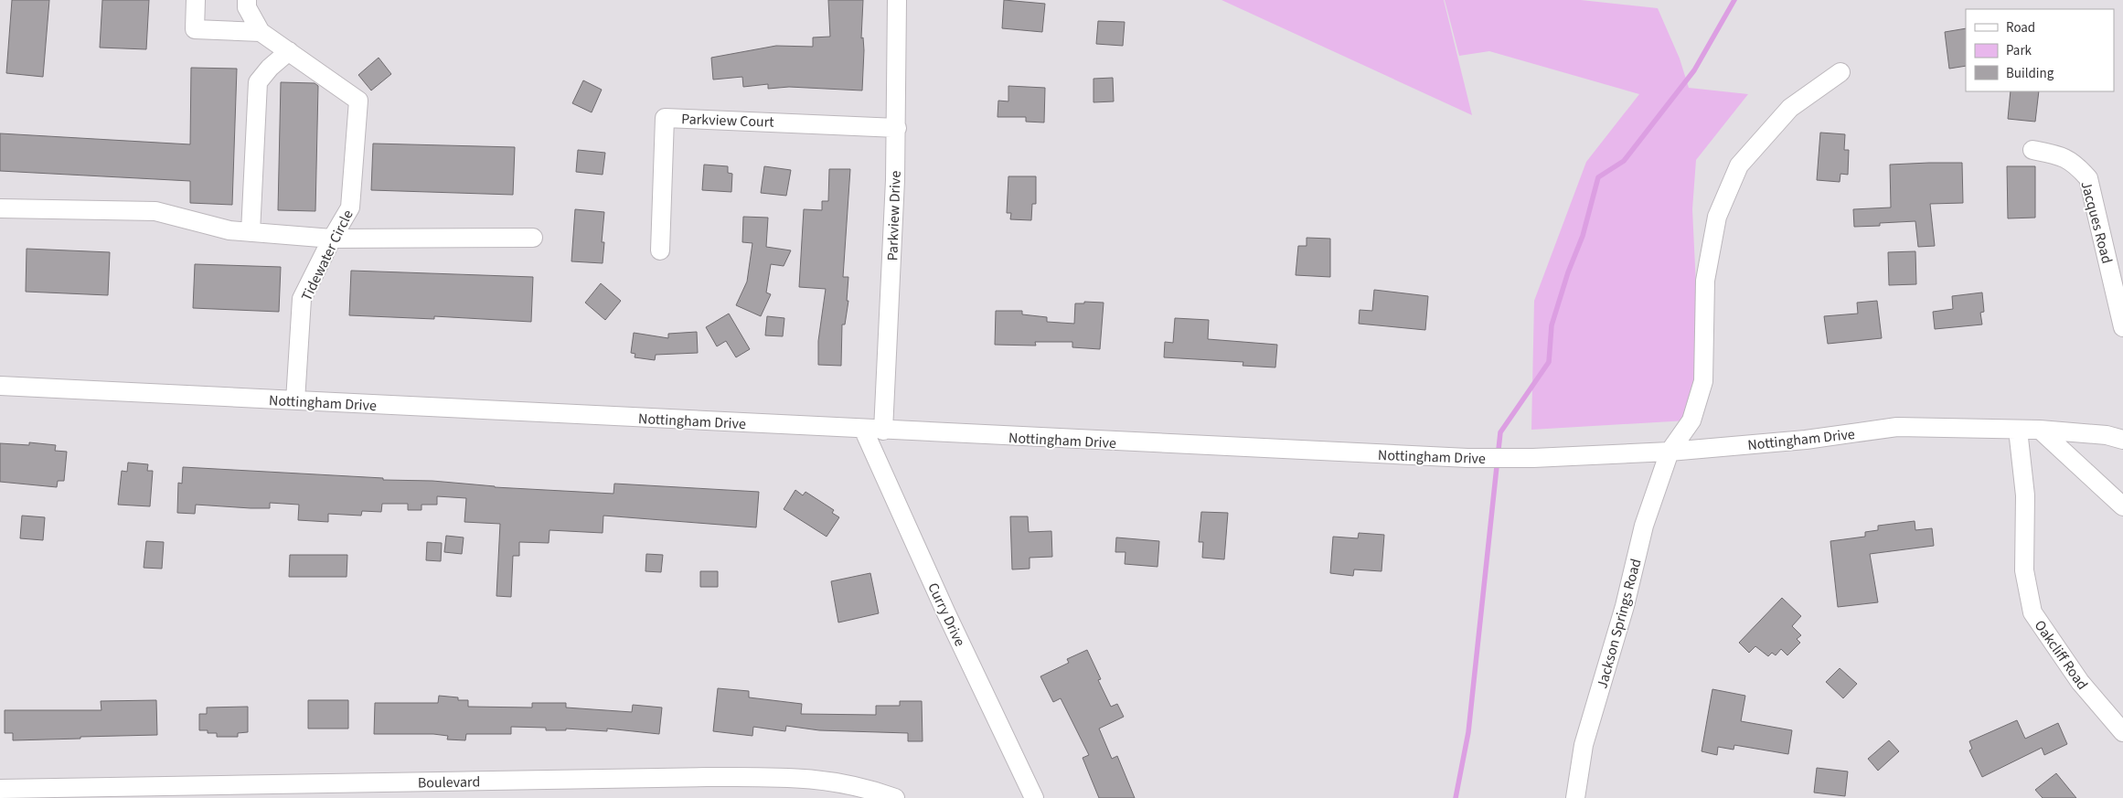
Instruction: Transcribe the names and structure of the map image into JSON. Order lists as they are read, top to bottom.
{
  "streets": {
    "street": [
      "Parkview Court",
      "Parkview Drive",
      "Jacques Road",
      "Tidewater Circle",
      "Nottingham Drive",
      "Curry Drive",
      "Jackson Springs Road",
      "Oakcliff Road",
      "Boulevard"
    ]
  },
  "crossings": [
    ["Parkview Court", "Parkview Drive"],
    ["Parkview Drive", "Nottingham Drive"],
    ["Tidewater Circle", "Nottingham Drive"],
    ["Nottingham Drive", "Curry Drive"],
    ["Nottingham Drive", "Jackson Springs Road"],
    ["Nottingham Drive", "Oakcliff Road"]
  ],
  "legend": ["Road", "Park", "Building"]
}
